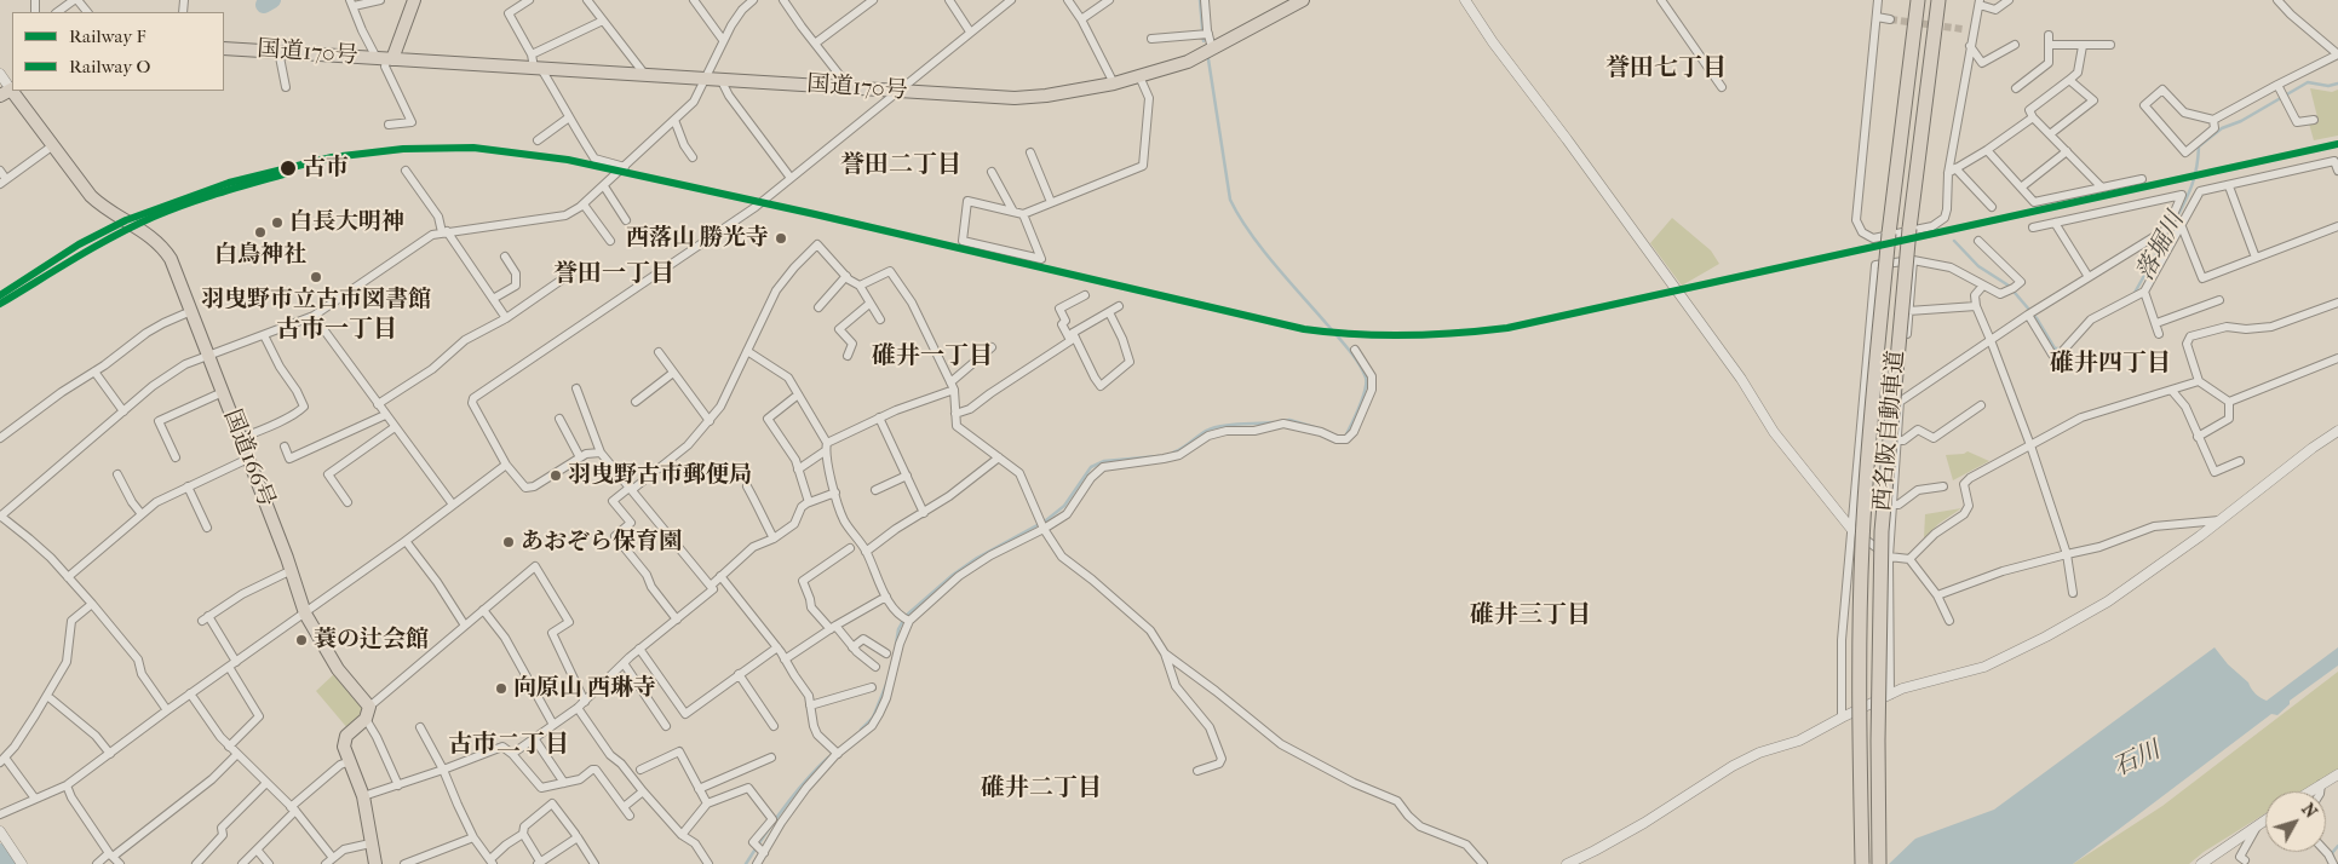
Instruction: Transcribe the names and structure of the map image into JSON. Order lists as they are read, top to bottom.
{
  "streets": {
    "highway": ["国道170号", "西名阪自動車道", "国道166号"]
  },
  "districts": [
    "誉田七丁目",
    "誉田二丁目",
    "誉田一丁目",
    "古市一丁目",
    "碓井一丁目",
    "碓井四丁目",
    "碓井三丁目",
    "古市二丁目",
    "碓井二丁目"
  ],
  "water": ["落堀川", "石川"],
  "places": [
    "古市",
    "白長大明神",
    "白鳥神社",
    "西落山 勝光寺",
    "羽曳野市立古市図書館",
    "羽曳野古市郵便局",
    "あおぞら保育園",
    "蓑の辻会館",
    "向原山 西琳寺"
  ],
  "lines": ["rail line F", "rail line O"],
  "legend": ["Railway F", "Railway O"],
  "north": "top right"
}
